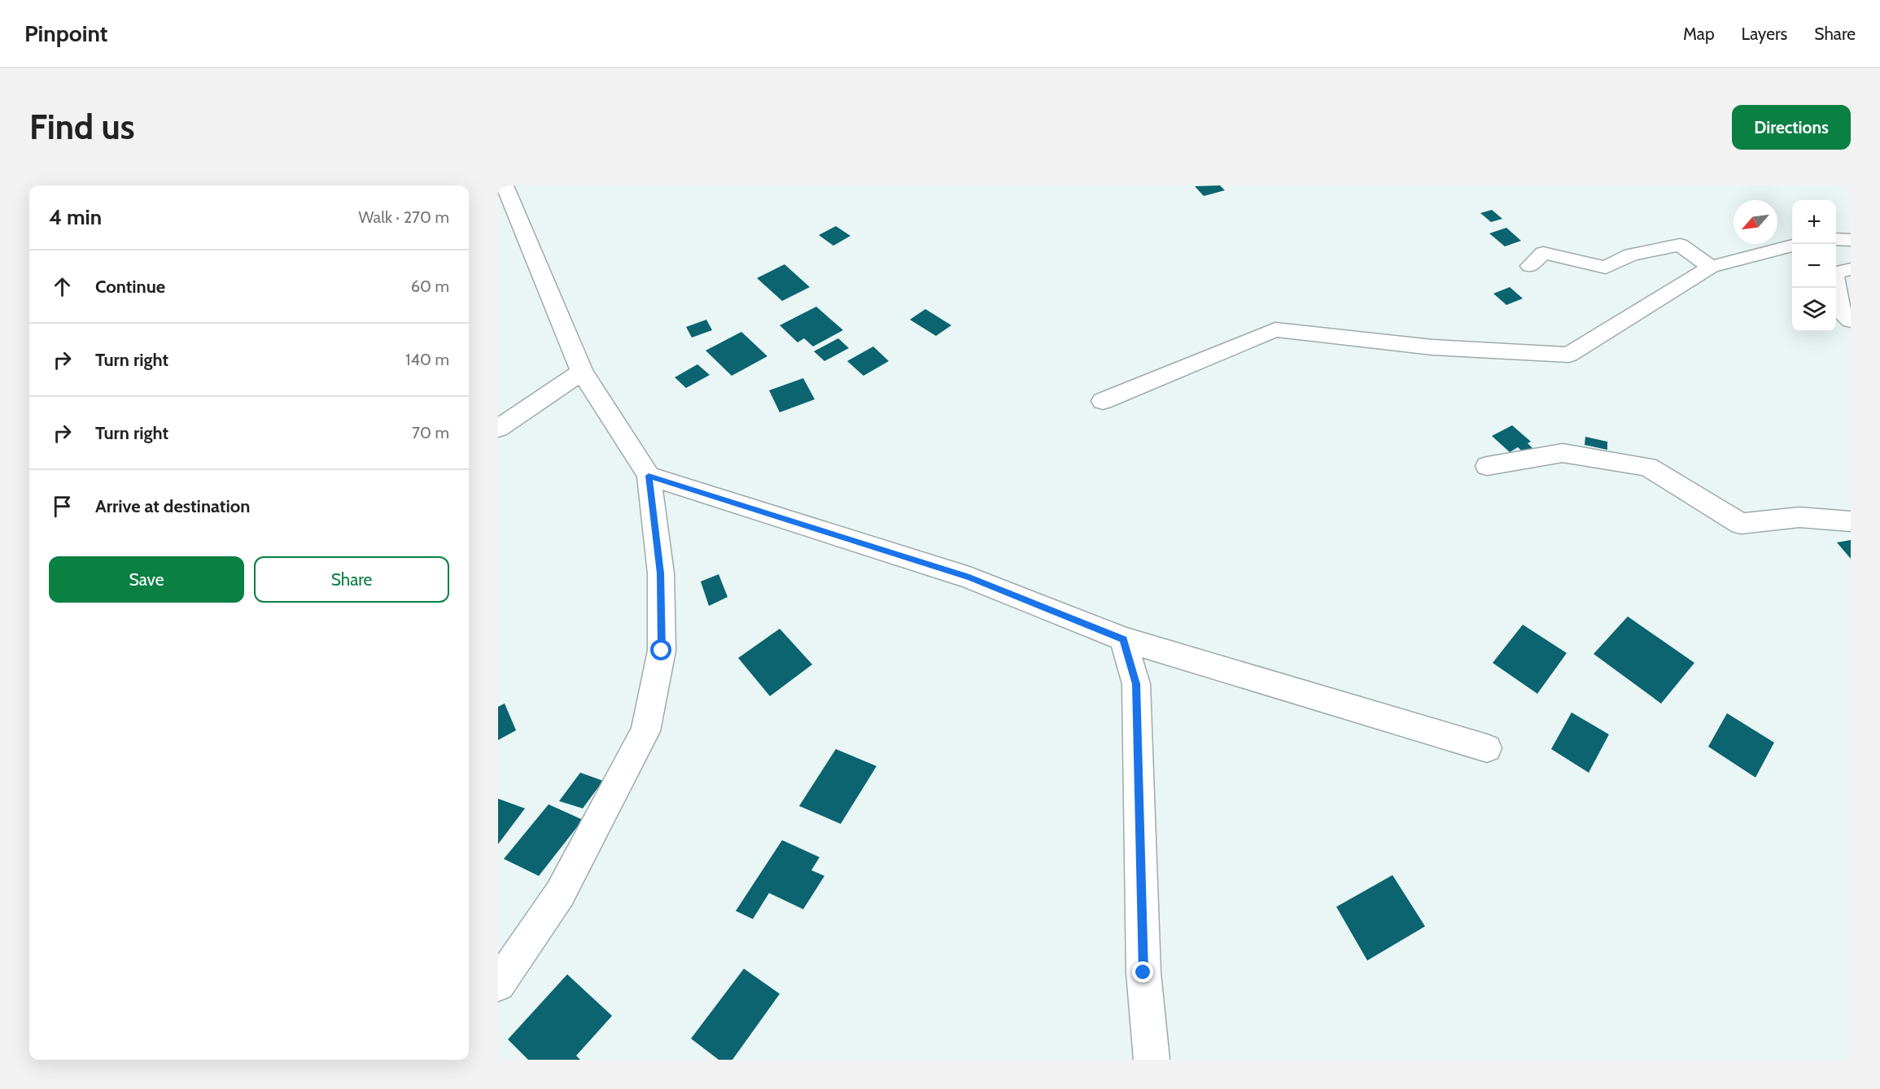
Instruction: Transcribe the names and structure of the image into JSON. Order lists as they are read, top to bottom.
{
  "north": "bottom left",
  "page": {
    "header": "Pinpoint",
    "nav": ["Map", "Layers", "Share"],
    "buttons": [
      "Directions",
      ["Save", "Share"]
    ],
    "title": "Find us",
    "heading": ["4 min", "Walk · 270 m"],
    "map_buttons": ["+", "−"],
    "list": [
      ["Continue", "60 m"],
      ["Turn right", "140 m"],
      ["Turn right", "70 m"],
      "Arrive at destination"
    ]
  }
}
